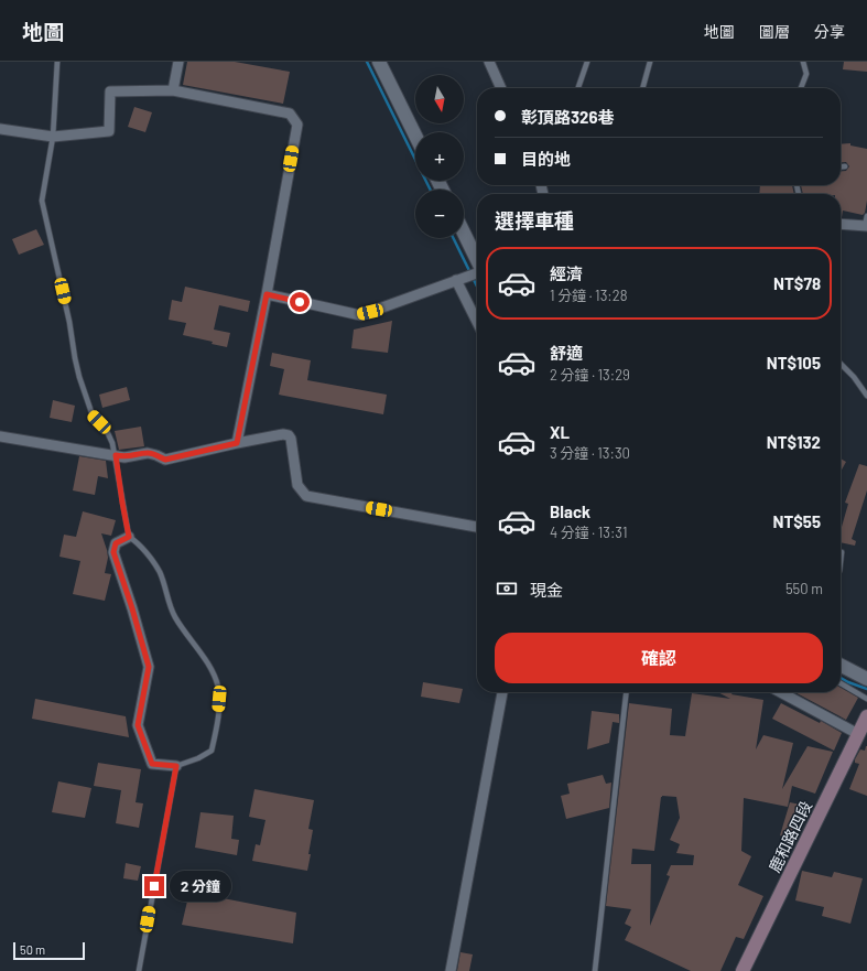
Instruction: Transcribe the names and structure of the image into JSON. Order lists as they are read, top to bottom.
{
  "streets": {
    "main road": ["鹿和路四段"]
  },
  "scale_bar": "50 m",
  "north": "bottom",
  "page": {
    "header": "地圖",
    "nav": ["地圖", "圖層", "分享"],
    "map_buttons": ["+", "−"],
    "banner": ["彰頂路326巷", "目的地"],
    "heading": "選擇車種",
    "list": [
      {
        "name": "經濟",
        "note": "1 分鐘 · 13:28",
        "value": "NT$78"
      },
      {
        "name": "舒適",
        "note": "2 分鐘 · 13:29",
        "value": "NT$105"
      },
      {
        "name": "XL",
        "note": "3 分鐘 · 13:30",
        "value": "NT$132"
      },
      {
        "name": "Black",
        "note": "4 分鐘 · 13:31",
        "value": "NT$55"
      }
    ],
    "pay": ["現金", "550 m"],
    "buttons": "確認",
    "bubble": "2 分鐘",
    "scale": "50 m"
  }
}
